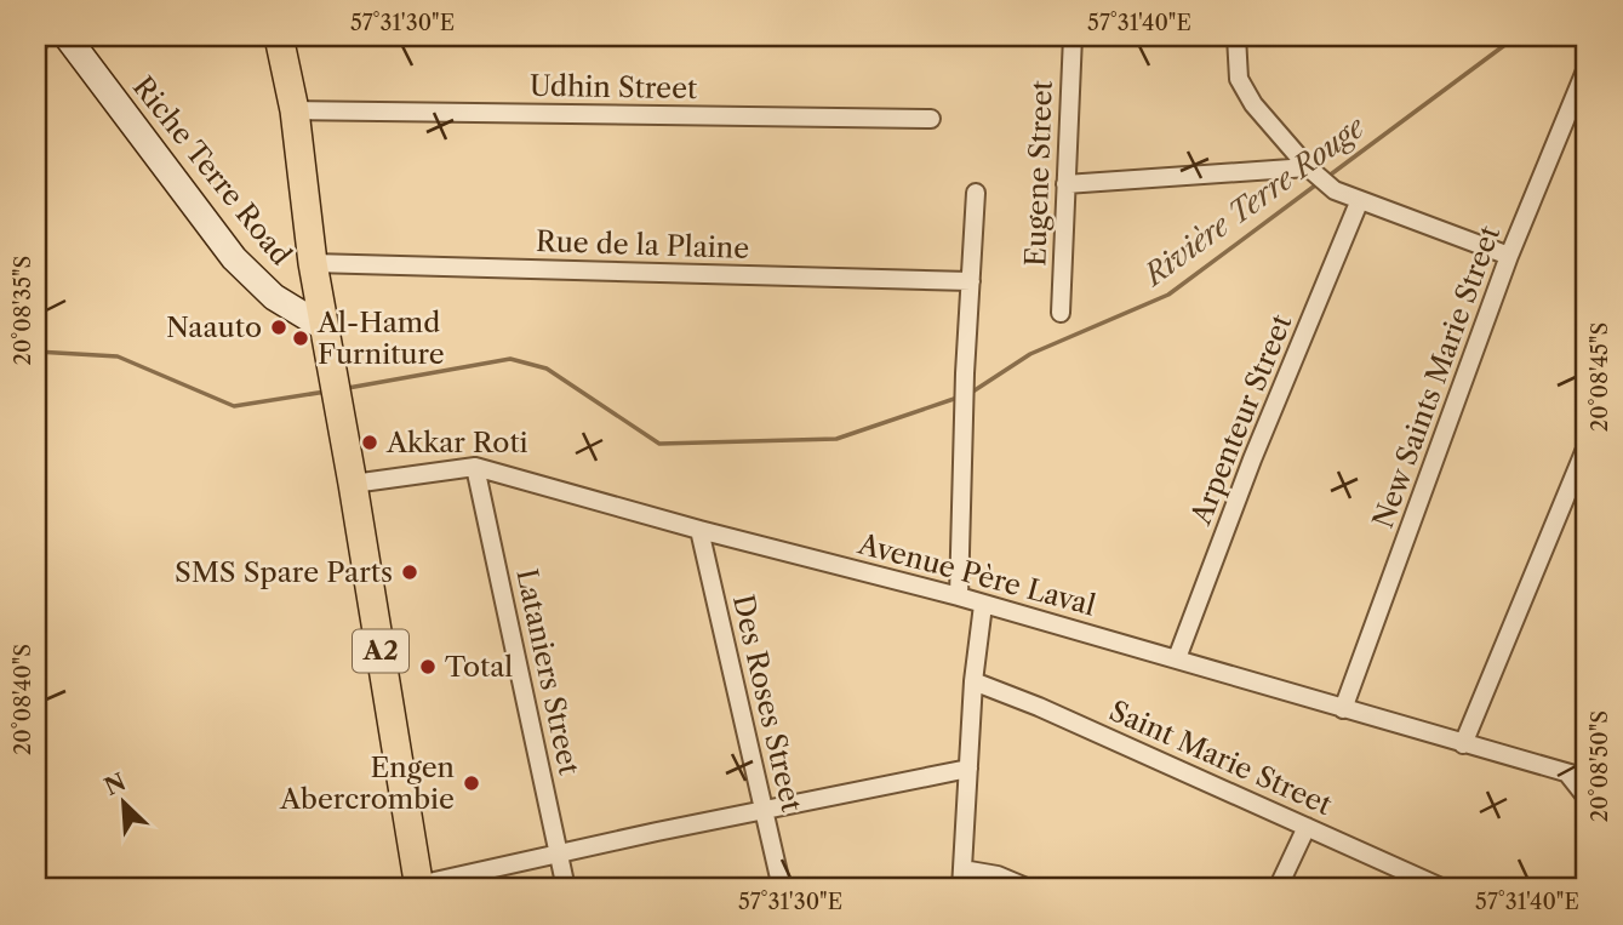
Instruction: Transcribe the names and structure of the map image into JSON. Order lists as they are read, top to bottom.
{
  "streets": {
    "main road": ["Riche Terre Road", "A2"],
    "street": [
      "Udhin Street",
      "Eugene Street",
      "Rue de la Plaine",
      "New Saints Marie Street",
      "Arpenteur Street",
      "Avenue Père Laval",
      "Lataniers Street",
      "Des Roses Street",
      "Saint Marie Street"
    ]
  },
  "crossings": [
    ["Udhin Street", "A2"],
    ["Riche Terre Road", "A2"],
    ["Rue de la Plaine", "A2"],
    ["New Saints Marie Street", "Avenue Père Laval"],
    ["Arpenteur Street", "Avenue Père Laval"],
    ["Avenue Père Laval", "A2"],
    ["Avenue Père Laval", "Lataniers Street"],
    ["Avenue Père Laval", "Des Roses Street"]
  ],
  "water": ["Rivière Terre Rouge"],
  "places": [
    "Naauto",
    "Al-Hamd Furniture",
    "Akkar Roti",
    "SMS Spare Parts",
    "Total",
    "Engen Abercrombie"
  ],
  "north": "top left",
  "coordinates": [
    "57°31'30\"E",
    "57°31'40\"E",
    "20°08'35\"S",
    "20°08'45\"S",
    "20°08'40\"S",
    "20°08'50\"S"
  ]
}
